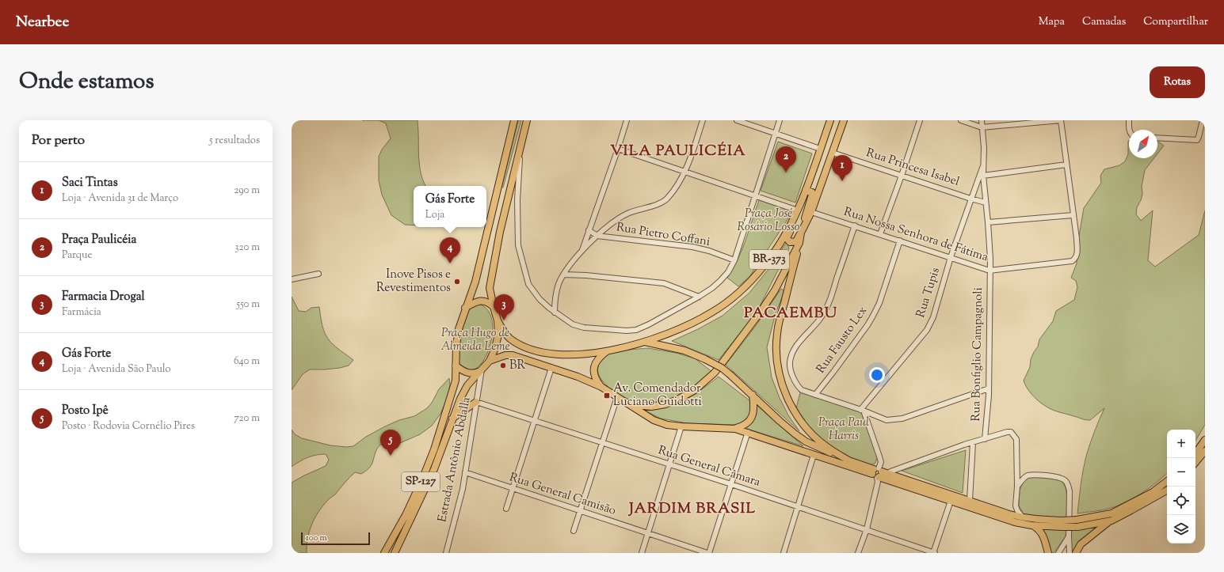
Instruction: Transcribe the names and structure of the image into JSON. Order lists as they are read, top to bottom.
{
  "streets": {
    "main road": ["BR-373", "SP-127"],
    "street": [
      "Rua Princesa Isabel",
      "Rua Pietro Coffani",
      "Rua Nossa Senhora de Fátima",
      "Rua Tupis",
      "Rua Fausto Lex",
      "Rua Bonfiglio Campagnoli",
      "Estrada Antônio Abdalla",
      "Rua General Câmara",
      "Rua General Camisão"
    ]
  },
  "crossings": [
    ["Rua Princesa Isabel", "BR-373"],
    ["Rua Princesa Isabel", "Rua Tupis"],
    ["Rua Princesa Isabel", "Rua Bonfiglio Campagnoli"],
    ["Rua Nossa Senhora de Fátima", "BR-373"],
    ["Rua Nossa Senhora de Fátima", "Rua Tupis"],
    ["Rua Nossa Senhora de Fátima", "Rua Fausto Lex"],
    ["Rua Nossa Senhora de Fátima", "Rua Bonfiglio Campagnoli"],
    ["BR-373", "SP-127"],
    ["Rua Tupis", "Rua Bonfiglio Campagnoli"],
    ["Estrada Antônio Abdalla", "Rua General Câmara"],
    ["Estrada Antônio Abdalla", "SP-127"],
    ["Estrada Antônio Abdalla", "Rua General Camisão"]
  ],
  "districts": ["VILA PAULICÉIA", "PACAEMBU", "JARDIM BRASIL"],
  "parks": ["Praça José Rosário Losso", "Praça Hugo de Almeida Leme", "Praça Paul Harris"],
  "places": {
    "other": ["Inove Pisos e Revestimentos", "BR"],
    "transit": ["Av. Comendador Luciano Guidotti"]
  },
  "scale_bar": "100 m",
  "north": "top right",
  "page": {
    "header": "Nearbee",
    "nav": ["Mapa", "Camadas", "Compartilhar"],
    "title": "Onde estamos",
    "buttons": "Rotas",
    "heading": ["Por perto", "5 resultados"],
    "pins": [
      "2",
      "1",
      "4",
      "3",
      "5"
    ],
    "list": [
      {
        "mark": "1",
        "name": "Saci Tintas",
        "note": "Loja · Avenida 31 de Março",
        "value": "290 m"
      },
      {
        "mark": "2",
        "name": "Praça Paulicéia",
        "note": "Parque",
        "value": "320 m"
      },
      {
        "mark": "3",
        "name": "Farmacia Drogal",
        "note": "Farmácia",
        "value": "550 m"
      },
      {
        "mark": "4",
        "name": "Gás Forte",
        "note": "Loja · Avenida São Paulo",
        "value": "640 m"
      },
      {
        "mark": "5",
        "name": "Posto Ipê",
        "note": "Posto · Rodovia Cornélio Pires",
        "value": "720 m"
      }
    ],
    "popup": ["Gás Forte", "Loja"],
    "map_buttons": ["+", "−"],
    "scale": "100 m"
  }
}
